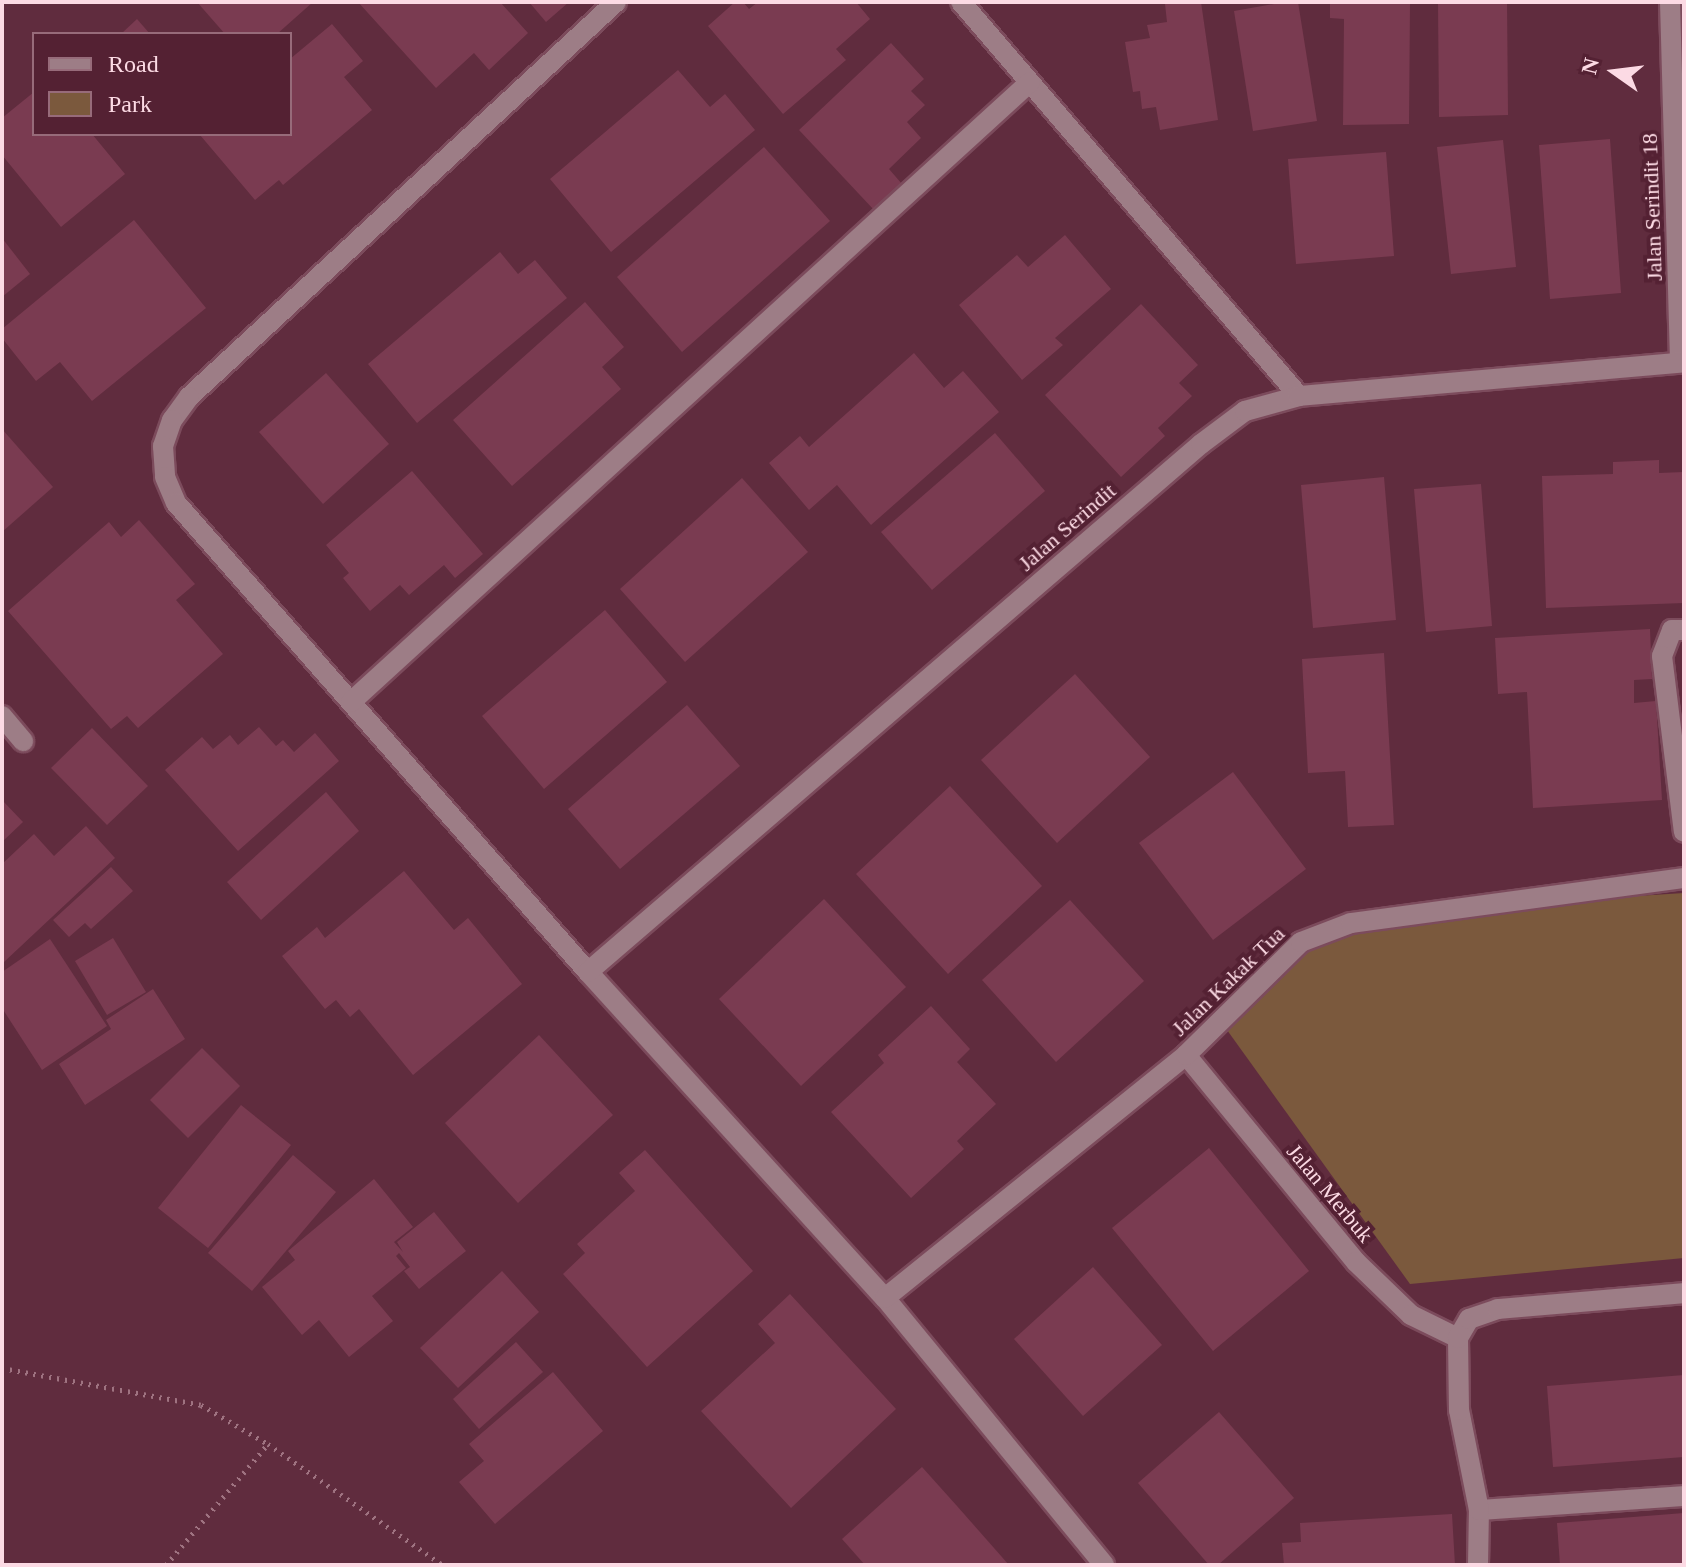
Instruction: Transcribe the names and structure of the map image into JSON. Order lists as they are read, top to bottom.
{
  "streets": {
    "street": [
      "Jalan Serindit 18",
      "Jalan Serindit",
      "Jalan Kakak Tua",
      "Jalan Merbuk"
    ]
  },
  "crossings": [
    ["Jalan Serindit 18", "Jalan Serindit"],
    ["Jalan Kakak Tua", "Jalan Merbuk"]
  ],
  "legend": ["Road", "Park"],
  "north": "left"
}
